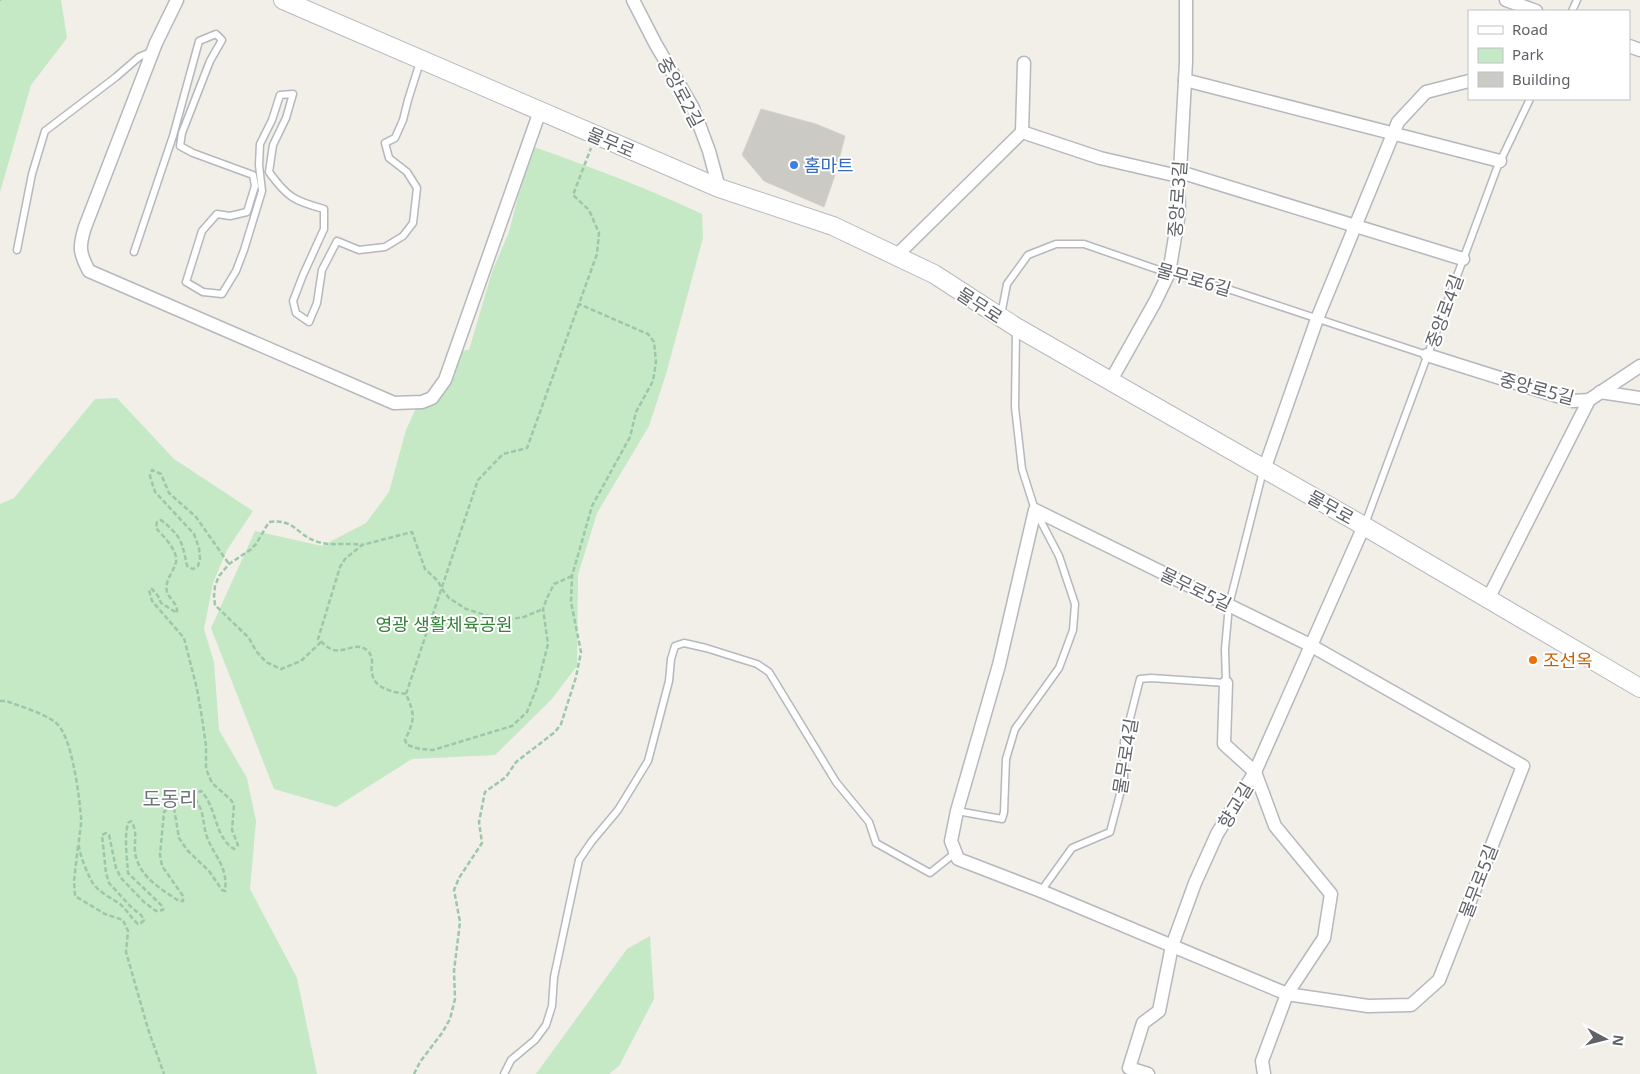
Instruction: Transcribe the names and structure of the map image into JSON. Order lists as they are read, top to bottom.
{
  "streets": {
    "main road": ["물무로"],
    "street": [
      "중앙로2길",
      "중앙로3길",
      "중앙로5길",
      "물무로5길",
      "향교길"
    ],
    "lane": ["물무로6길", "중앙로4길", "물무로4길"]
  },
  "crossings": [
    ["중앙로2길", "물무로"],
    ["물무로", "중앙로3길"],
    ["물무로", "물무로6길"],
    ["물무로", "중앙로4길"],
    ["물무로", "향교길"],
    ["중앙로3길", "물무로6길"],
    ["물무로6길", "중앙로4길"],
    ["물무로6길", "중앙로5길"],
    ["중앙로4길", "중앙로5길"],
    ["중앙로4길", "향교길"],
    ["물무로5길", "물무로4길"],
    ["물무로5길", "향교길"]
  ],
  "districts": ["도동리"],
  "parks": ["영광 생활체육공원"],
  "places": ["홈마트", "조선옥"],
  "legend": ["Road", "Park", "Building"],
  "north": "right"
}
